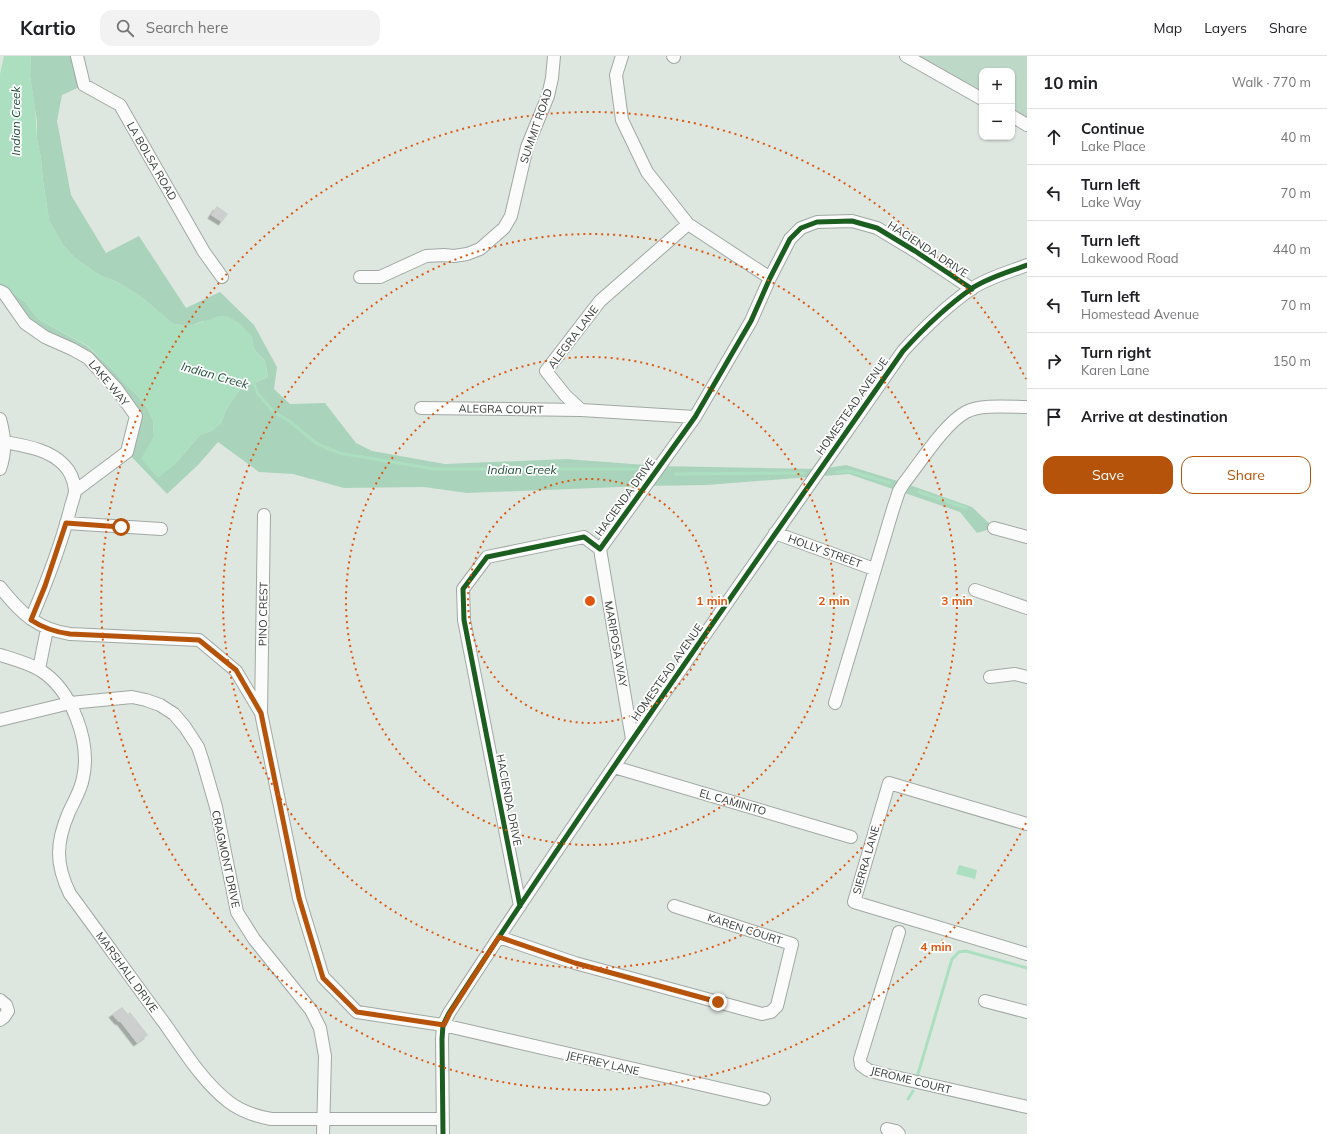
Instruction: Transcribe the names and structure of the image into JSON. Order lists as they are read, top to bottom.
{
  "streets": {
    "street": [
      "SUMMIT ROAD",
      "LA BOLSA ROAD",
      "HACIENDA DRIVE",
      "ALEGRA LANE",
      "LAKE WAY",
      "HOMESTEAD AVENUE",
      "ALEGRA COURT",
      "HOLLY STREET",
      "PINO CREST",
      "MARIPOSA WAY",
      "EL CAMINITO",
      "CRAGMONT DRIVE",
      "SIERRA LANE",
      "KAREN COURT",
      "MARSHALL DRIVE",
      "JEFFREY LANE",
      "JEROME COURT"
    ]
  },
  "crossings": [
    ["HACIENDA DRIVE", "HOMESTEAD AVENUE"],
    ["HACIENDA DRIVE", "MARIPOSA WAY"],
    ["ALEGRA LANE", "ALEGRA COURT"],
    ["HOMESTEAD AVENUE", "HOLLY STREET"],
    ["HOMESTEAD AVENUE", "MARIPOSA WAY"],
    ["HOMESTEAD AVENUE", "EL CAMINITO"],
    ["HOMESTEAD AVENUE", "KAREN COURT"],
    ["HOMESTEAD AVENUE", "MARSHALL DRIVE"],
    ["HOMESTEAD AVENUE", "JEFFREY LANE"],
    ["PINO CREST", "JEFFREY LANE"],
    ["CRAGMONT DRIVE", "MARSHALL DRIVE"]
  ],
  "water": ["Indian Creek"],
  "page": {
    "header": "Kartio",
    "search": "Search here",
    "nav": ["Map", "Layers", "Share"],
    "heading": ["10 min", "Walk · 770 m"],
    "map_buttons": ["+", "−"],
    "list": [
      ["Continue", "Lake Place", "40 m"],
      ["Turn left", "Lake Way", "70 m"],
      ["Turn left", "Lakewood Road", "440 m"],
      ["Turn left", "Homestead Avenue", "70 m"],
      ["Turn right", "Karen Lane", "150 m"],
      "Arrive at destination"
    ],
    "buttons": ["Save", "Share"]
  },
  "rings": [
    "1 min",
    "2 min",
    "3 min",
    "4 min"
  ]
}
